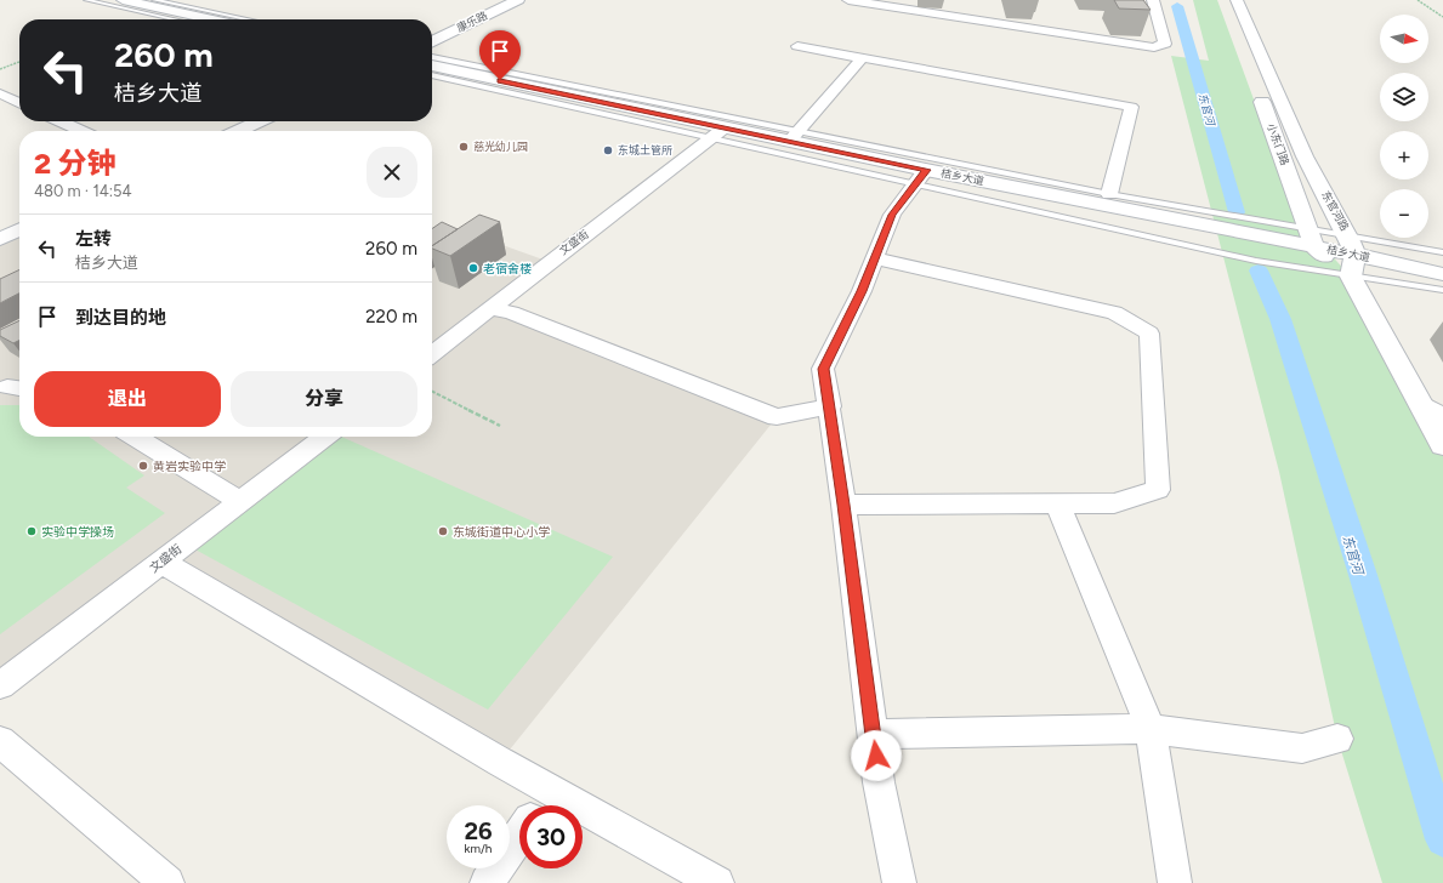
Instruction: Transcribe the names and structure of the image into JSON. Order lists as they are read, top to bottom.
{
  "streets": {
    "street": [
      "康乐路",
      "小东门路",
      "桔乡大道",
      "东官河路",
      "文盛街"
    ]
  },
  "crossings": [
    ["小东门路", "桔乡大道"],
    ["桔乡大道", "东官河路"],
    ["桔乡大道", "文盛街"]
  ],
  "water": ["东官河"],
  "places": [
    "慈光幼儿园",
    "东城土管所",
    "老宿舍楼",
    "黄岩实验中学",
    "实验中学操场",
    "东城街道中心小学"
  ],
  "north": "right",
  "page": {
    "map_buttons": ["+", "−"],
    "turn": ["260 m", "桔乡大道"],
    "heading": ["2 分钟", "480 m · 14:54"],
    "list": [
      {
        "name": "左转",
        "note": "桔乡大道",
        "value": "260 m"
      },
      {
        "name": "到达目的地",
        "value": "220 m"
      }
    ],
    "buttons": ["退出", "分享"],
    "speed": "26 km/h",
    "limit": "30"
  }
}
